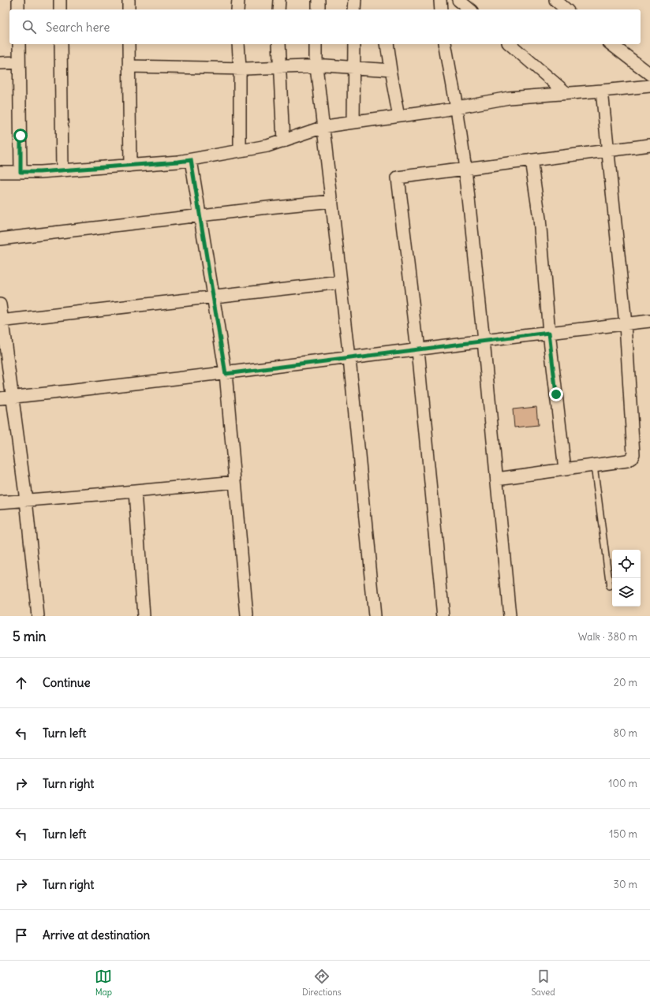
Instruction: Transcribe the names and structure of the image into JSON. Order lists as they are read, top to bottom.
{
  "page": {
    "search": "Search here",
    "heading": ["5 min", "Walk · 380 m"],
    "list": [
      ["Continue", "20 m"],
      ["Turn left", "80 m"],
      ["Turn right", "100 m"],
      ["Turn left", "150 m"],
      ["Turn right", "30 m"],
      "Arrive at destination"
    ],
    "nav": ["Map", "Directions", "Saved"]
  }
}
